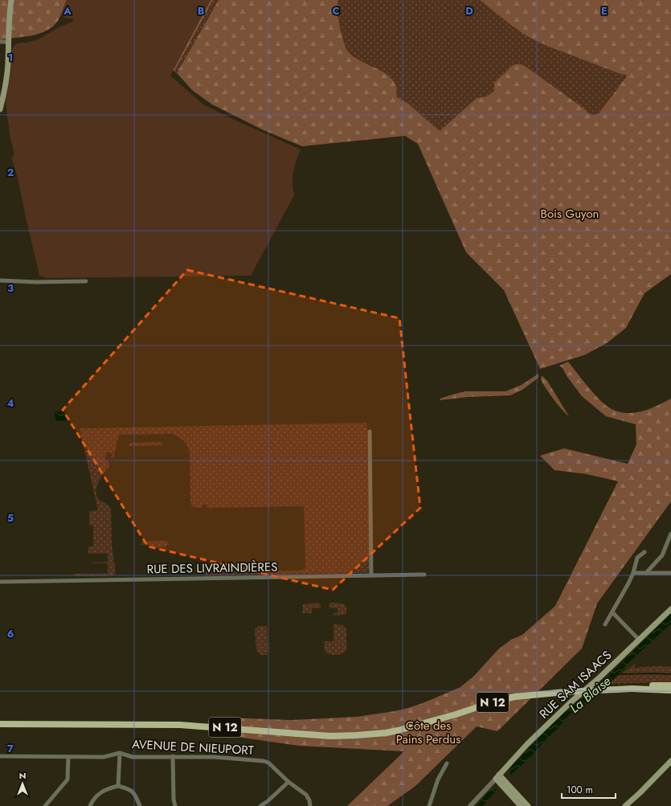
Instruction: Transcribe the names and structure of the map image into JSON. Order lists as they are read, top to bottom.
{
  "streets": {
    "main road": ["RUE SAM ISAACS", "N 12"],
    "street": ["RUE DES LIVRAINDIÈRES", "AVENUE DE NIEUPORT"]
  },
  "water": ["La Blaise"],
  "parks": ["Bois Guyon", "Côte des Pains Perdus"],
  "scale_bar": "100 m",
  "north": "top",
  "grid": {
    "columns": [
      "A",
      "B",
      "C",
      "D",
      "E"
    ],
    "rows": [
      "1",
      "2",
      "3",
      "4",
      "5",
      "6",
      "7"
    ]
  }
}
